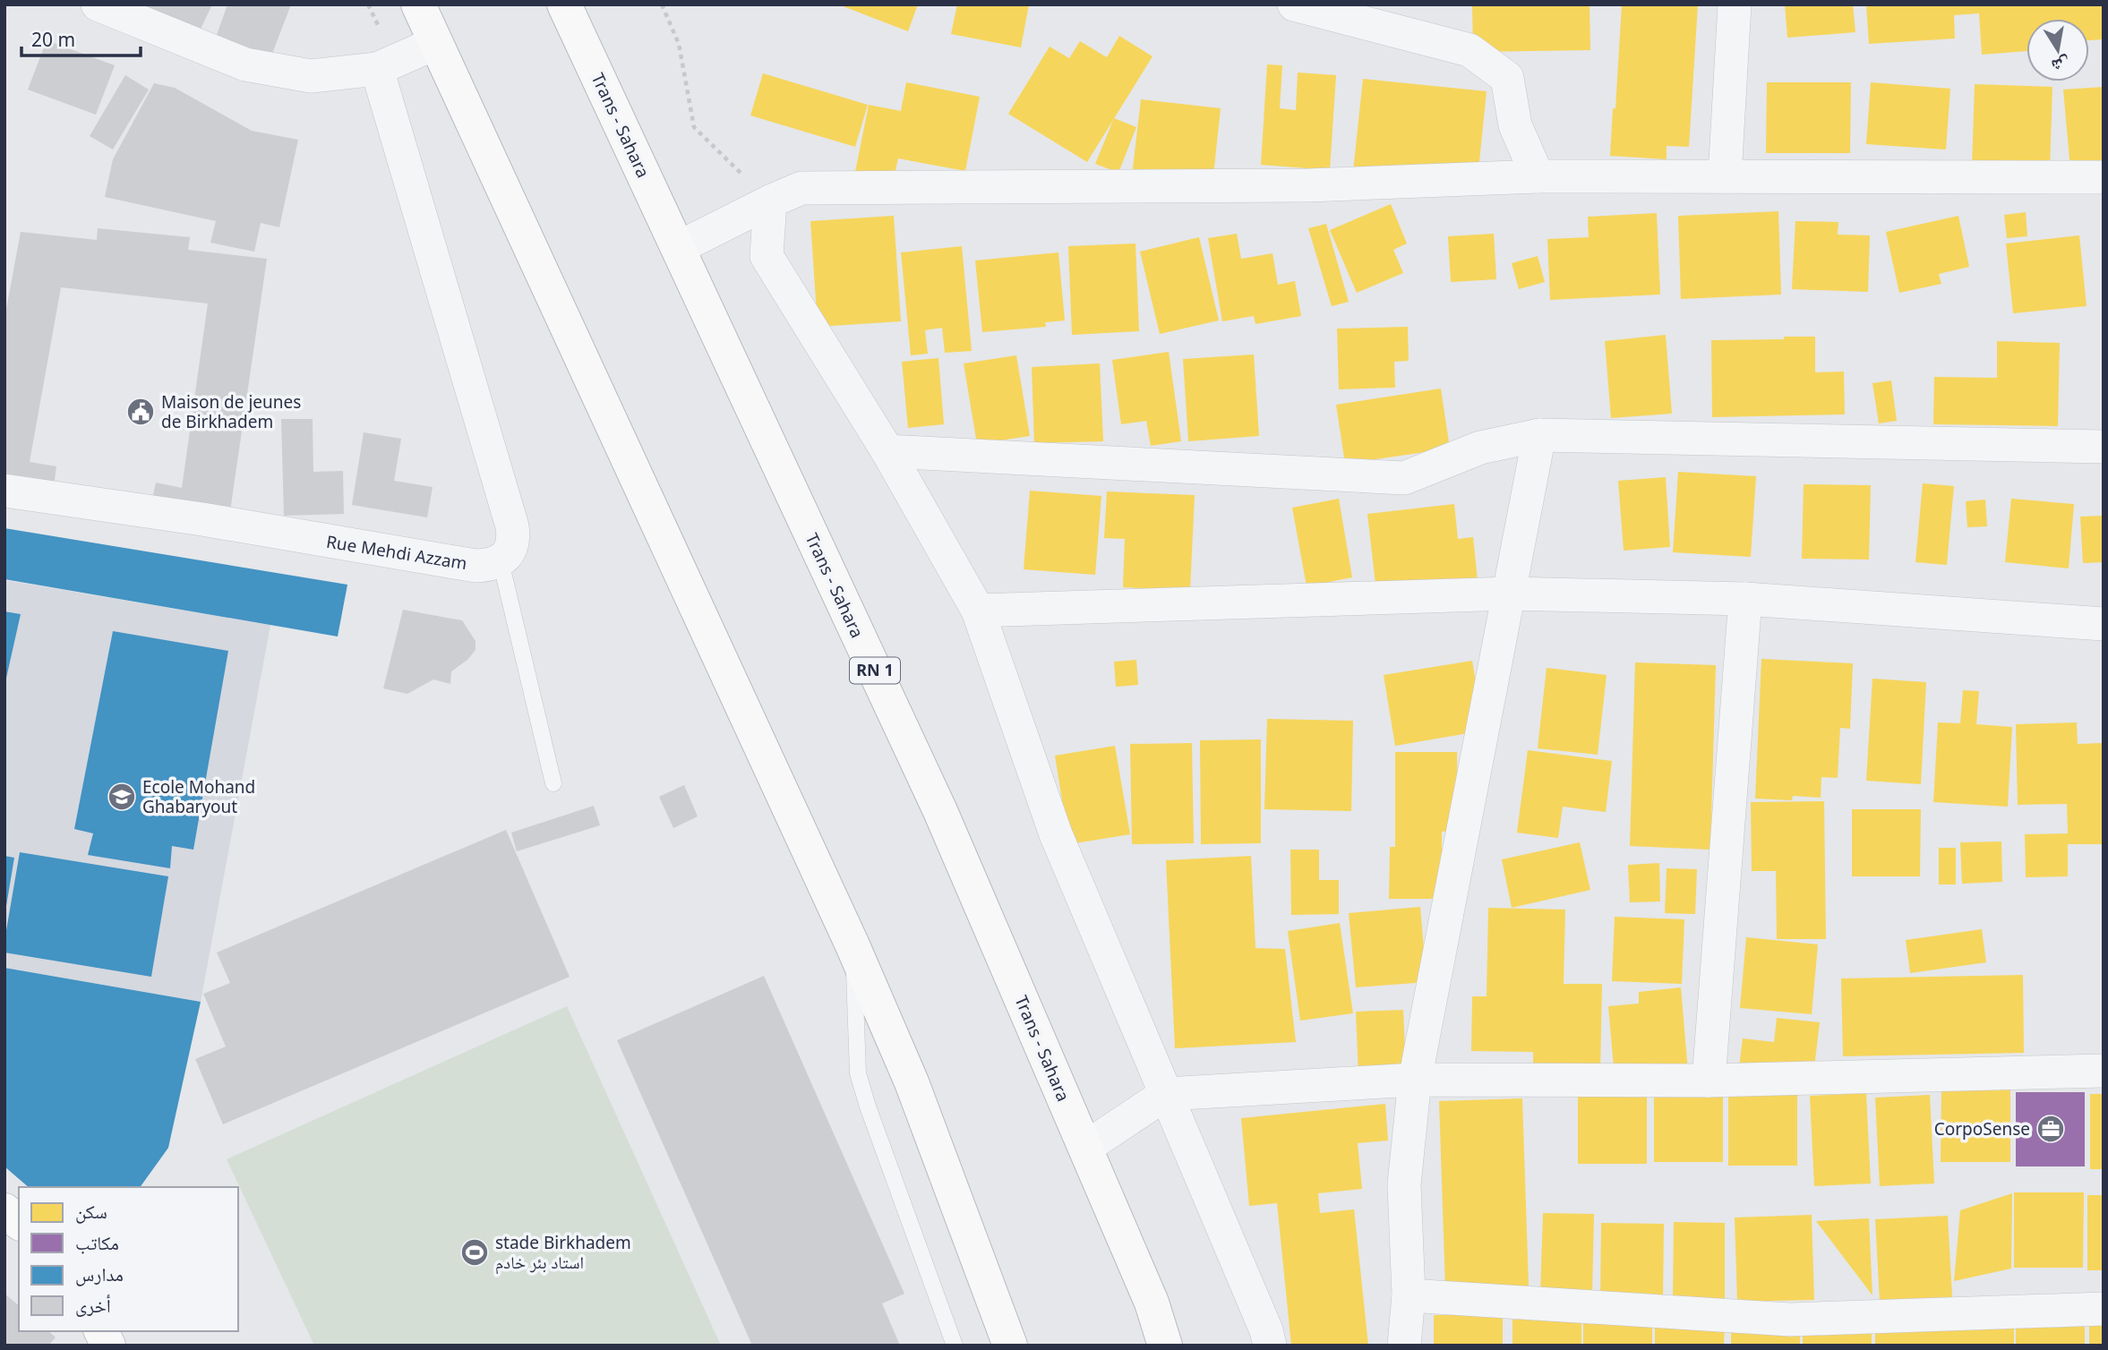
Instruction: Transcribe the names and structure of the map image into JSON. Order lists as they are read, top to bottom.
{
  "streets": {
    "main road": ["Trans - Sahara", "RN 1"],
    "street": ["Rue Mehdi Azzam"]
  },
  "places": {
    "public building": ["Maison de jeunes de Birkhadem"],
    "school or university": ["Ecole Mohand Ghabaryout"],
    "office": ["CorpoSense"],
    "sports": ["stade Birkhadem استاد بئر خادم"]
  },
  "legend": [
    "سكن",
    "مكاتب",
    "مدارس",
    "أخرى"
  ],
  "scale_bar": "20 m",
  "north": "bottom"
}
